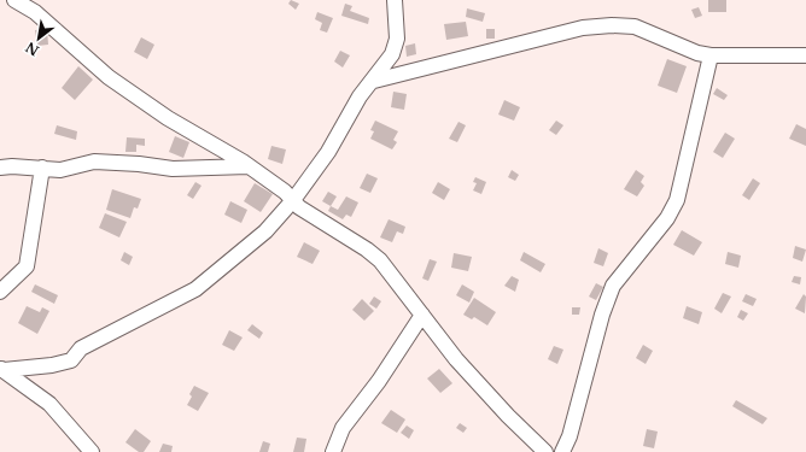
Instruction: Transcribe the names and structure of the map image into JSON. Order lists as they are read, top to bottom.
{
  "north": "bottom left"
}
